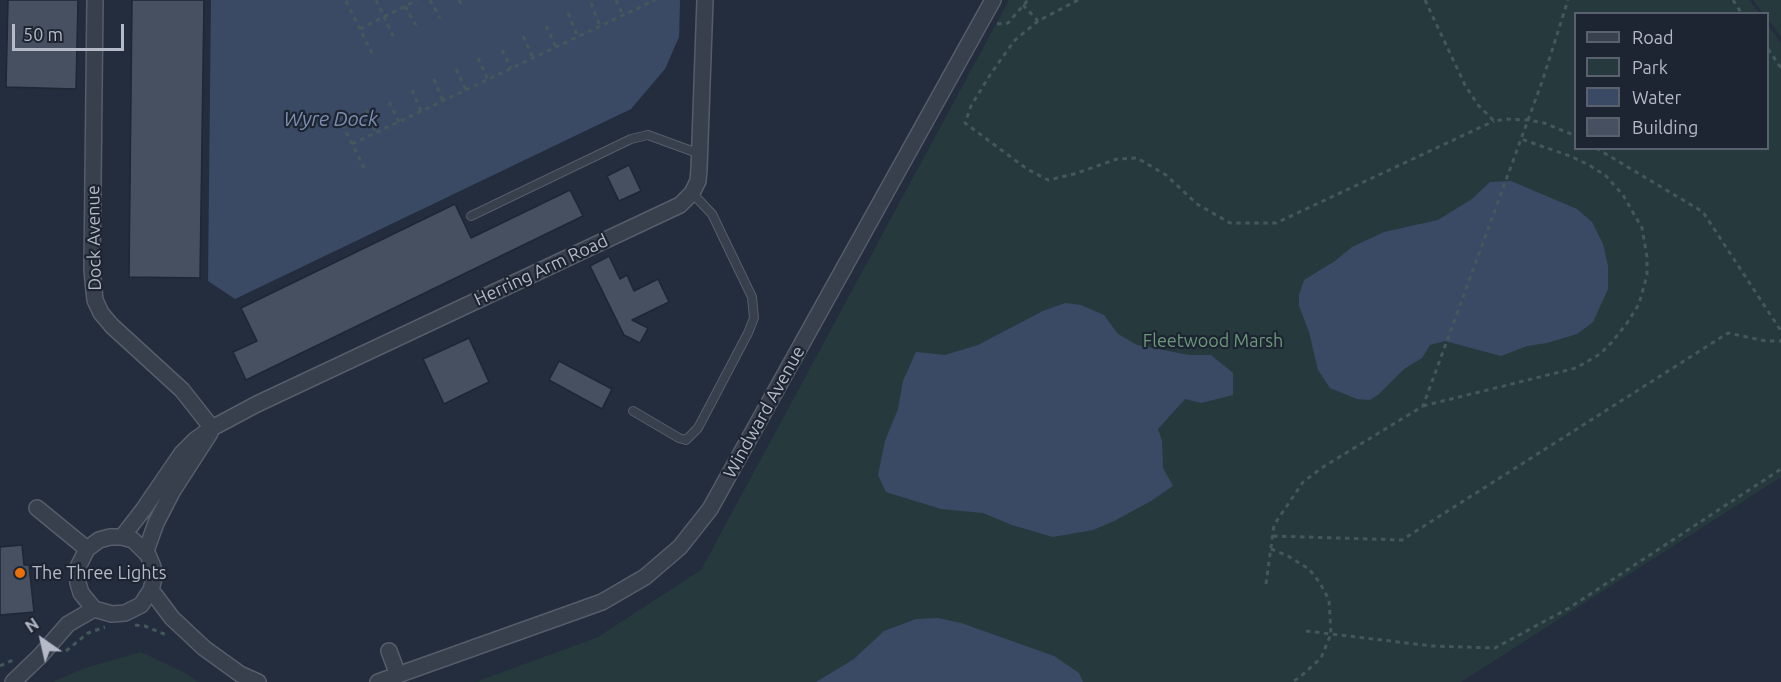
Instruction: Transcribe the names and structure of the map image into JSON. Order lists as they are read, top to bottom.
{
  "streets": {
    "street": ["Dock Avenue", "Herring Arm Road", "Windward Avenue"]
  },
  "crossings": [
    ["Dock Avenue", "Herring Arm Road"]
  ],
  "water": ["Wyre Dock"],
  "parks": ["Fleetwood Marsh"],
  "places": ["The Three Lights"],
  "legend": [
    "Road",
    "Park",
    "Water",
    "Building"
  ],
  "scale_bar": "50 m",
  "north": "top left"
}
